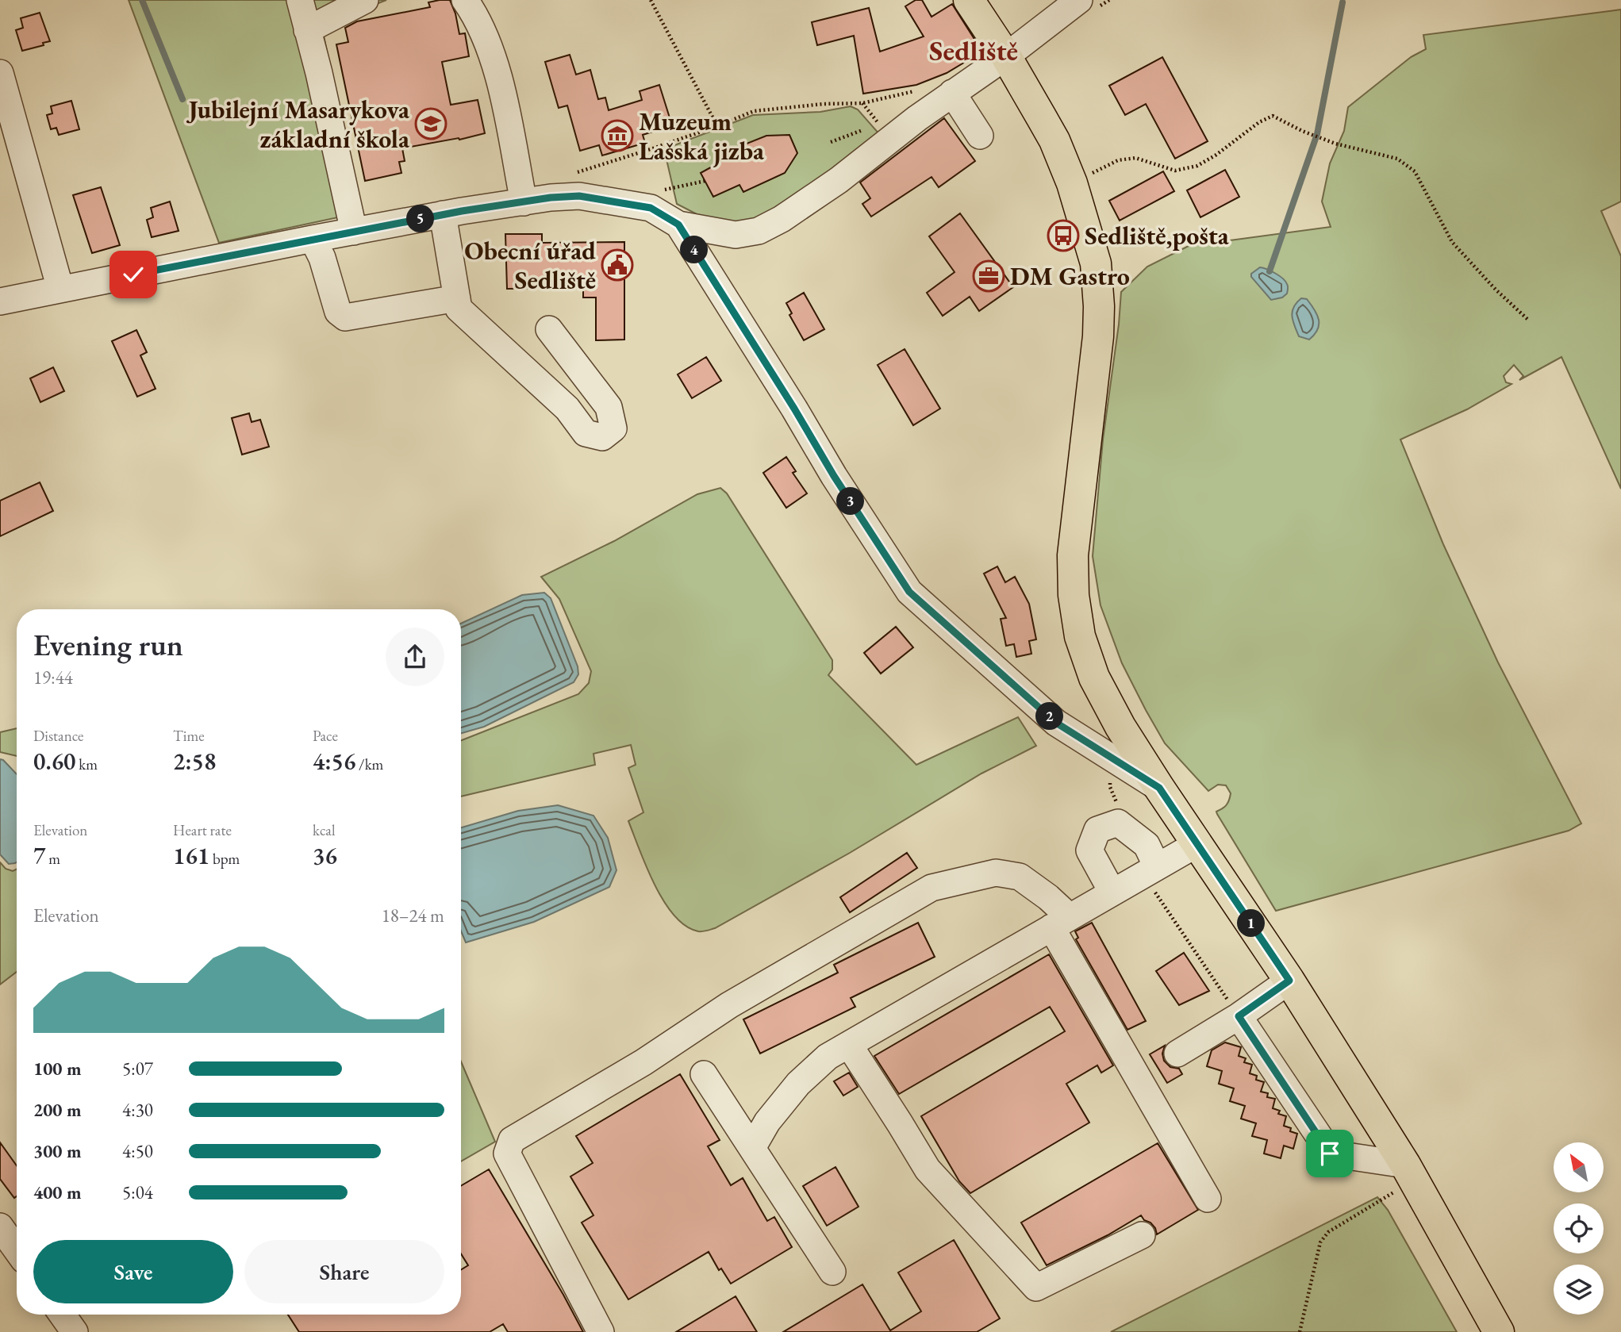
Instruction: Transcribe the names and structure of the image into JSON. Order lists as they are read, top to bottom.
{
  "districts": ["Sedliště"],
  "places": {
    "school or university": ["Jubilejní Masarykova základní škola"],
    "museum": ["Muzeum Lašská jizba"],
    "bus stop": ["Sedliště,pošta"],
    "public building": ["Obecní úřad Sedliště"],
    "office": ["DM Gastro"]
  },
  "north": "top left",
  "page": {
    "pins": [
      "5",
      "4",
      "3",
      "2",
      "1"
    ],
    "heading": ["Evening run", "19:44"],
    "stats": [
      ["Distance", "0.60 km"],
      ["Time", "2:58"],
      ["Pace", "4:56 /km"],
      ["Elevation", "7 m"],
      ["Heart rate", "161 bpm"],
      ["kcal", "36"]
    ],
    "chart": ["Elevation", "18–24 m"],
    "list": [
      {
        "name": "100 m",
        "note": "5:07"
      },
      {
        "name": "200 m",
        "note": "4:30"
      },
      {
        "name": "300 m",
        "note": "4:50"
      },
      {
        "name": "400 m",
        "note": "5:04"
      }
    ],
    "buttons": ["Save", "Share"]
  }
}
